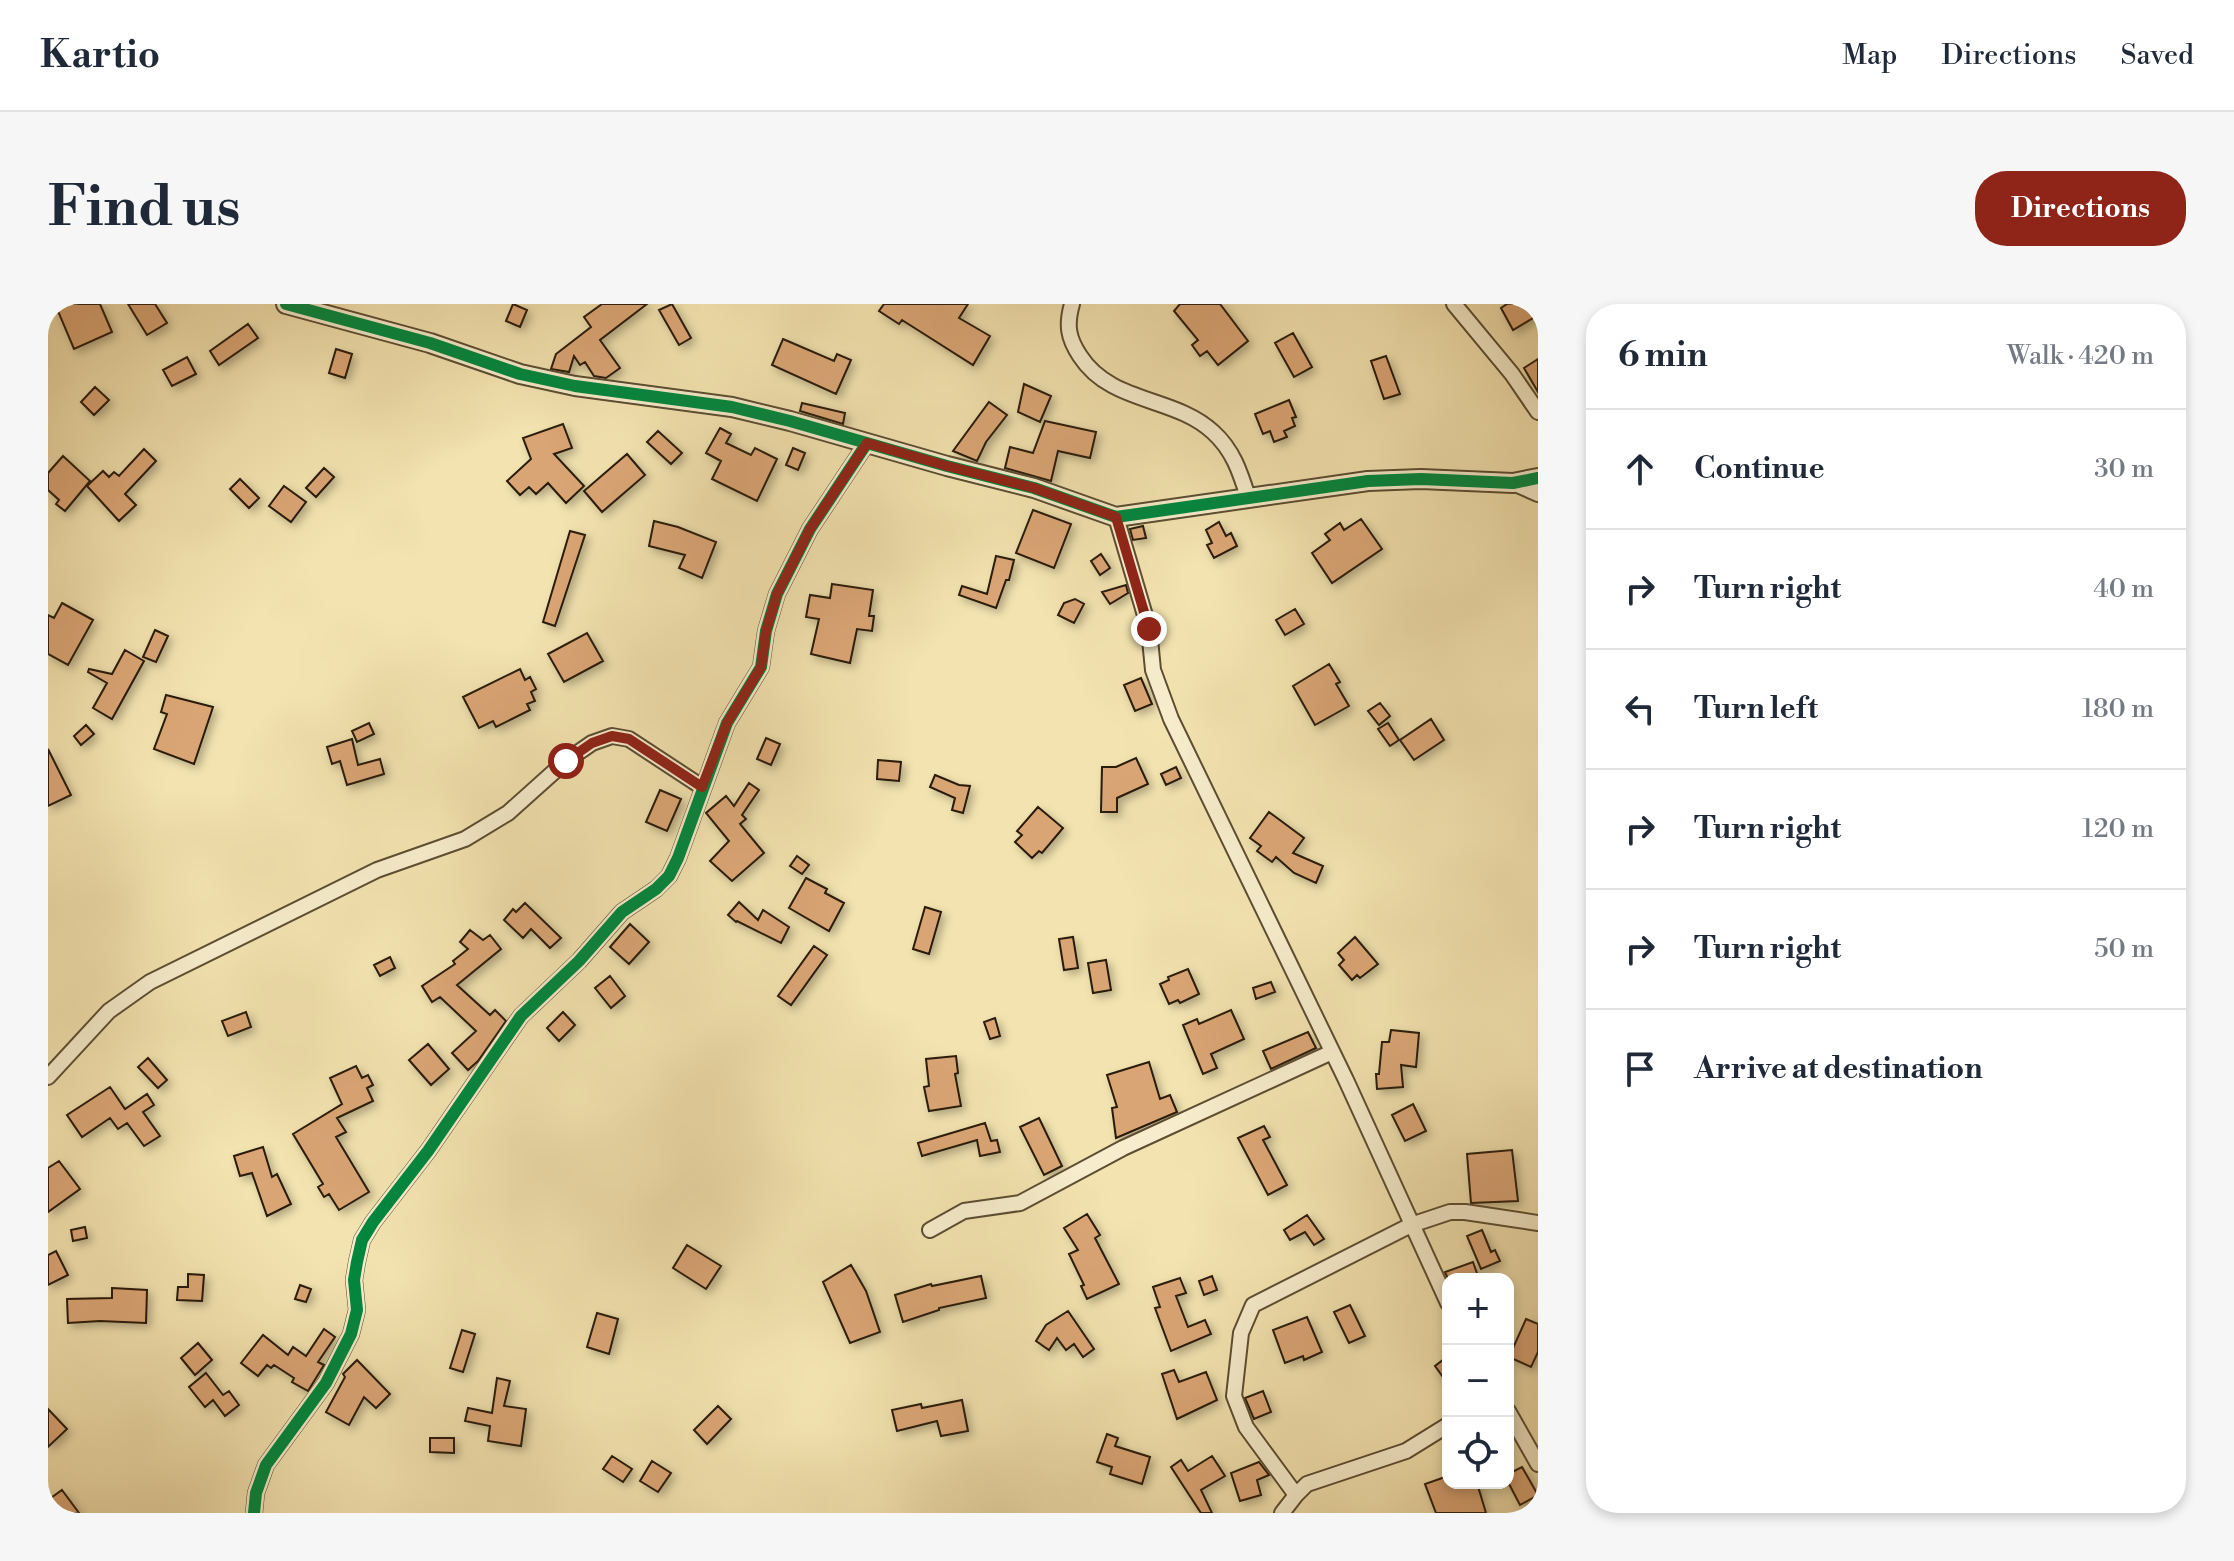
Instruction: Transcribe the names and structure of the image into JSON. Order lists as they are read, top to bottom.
{
  "page": {
    "header": "Kartio",
    "nav": ["Map", "Directions", "Saved"],
    "buttons": "Directions",
    "title": "Find us",
    "heading": ["6 min", "Walk · 420 m"],
    "list": [
      ["Continue", "30 m"],
      ["Turn right", "40 m"],
      ["Turn left", "180 m"],
      ["Turn right", "120 m"],
      ["Turn right", "50 m"],
      "Arrive at destination"
    ],
    "map_buttons": ["+", "−"]
  }
}
